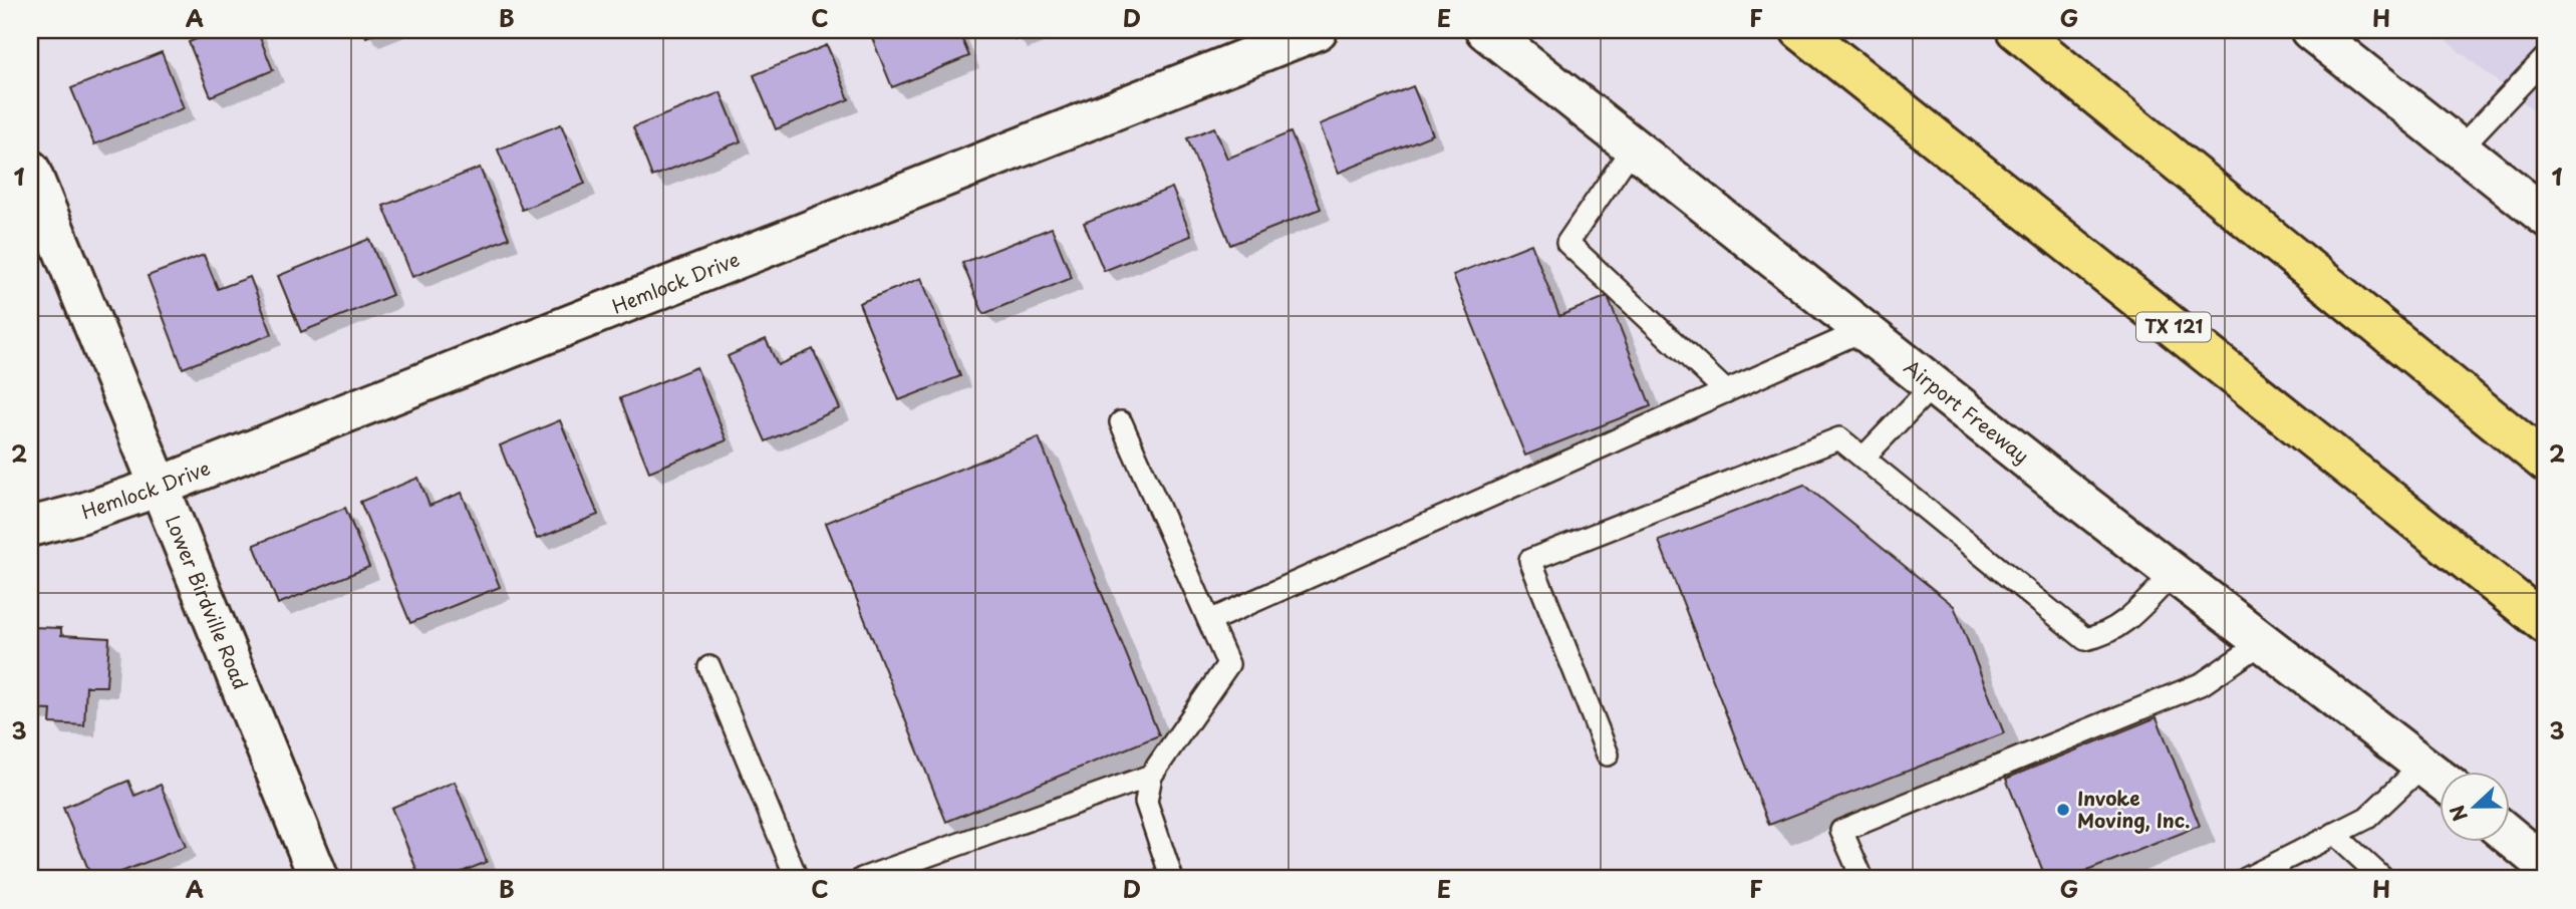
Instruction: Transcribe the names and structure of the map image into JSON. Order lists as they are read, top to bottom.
{
  "streets": {
    "highway": ["TX 121"],
    "street": ["Hemlock Drive", "Airport Freeway", "Lower Birdville Road"]
  },
  "crossings": [
    ["Hemlock Drive", "Lower Birdville Road"]
  ],
  "places": ["Invoke Moving, Inc."],
  "north": "left",
  "grid": {
    "columns": [
      "A",
      "B",
      "C",
      "D",
      "E",
      "F",
      "G",
      "H"
    ],
    "rows": ["1", "2", "3"]
  }
}
